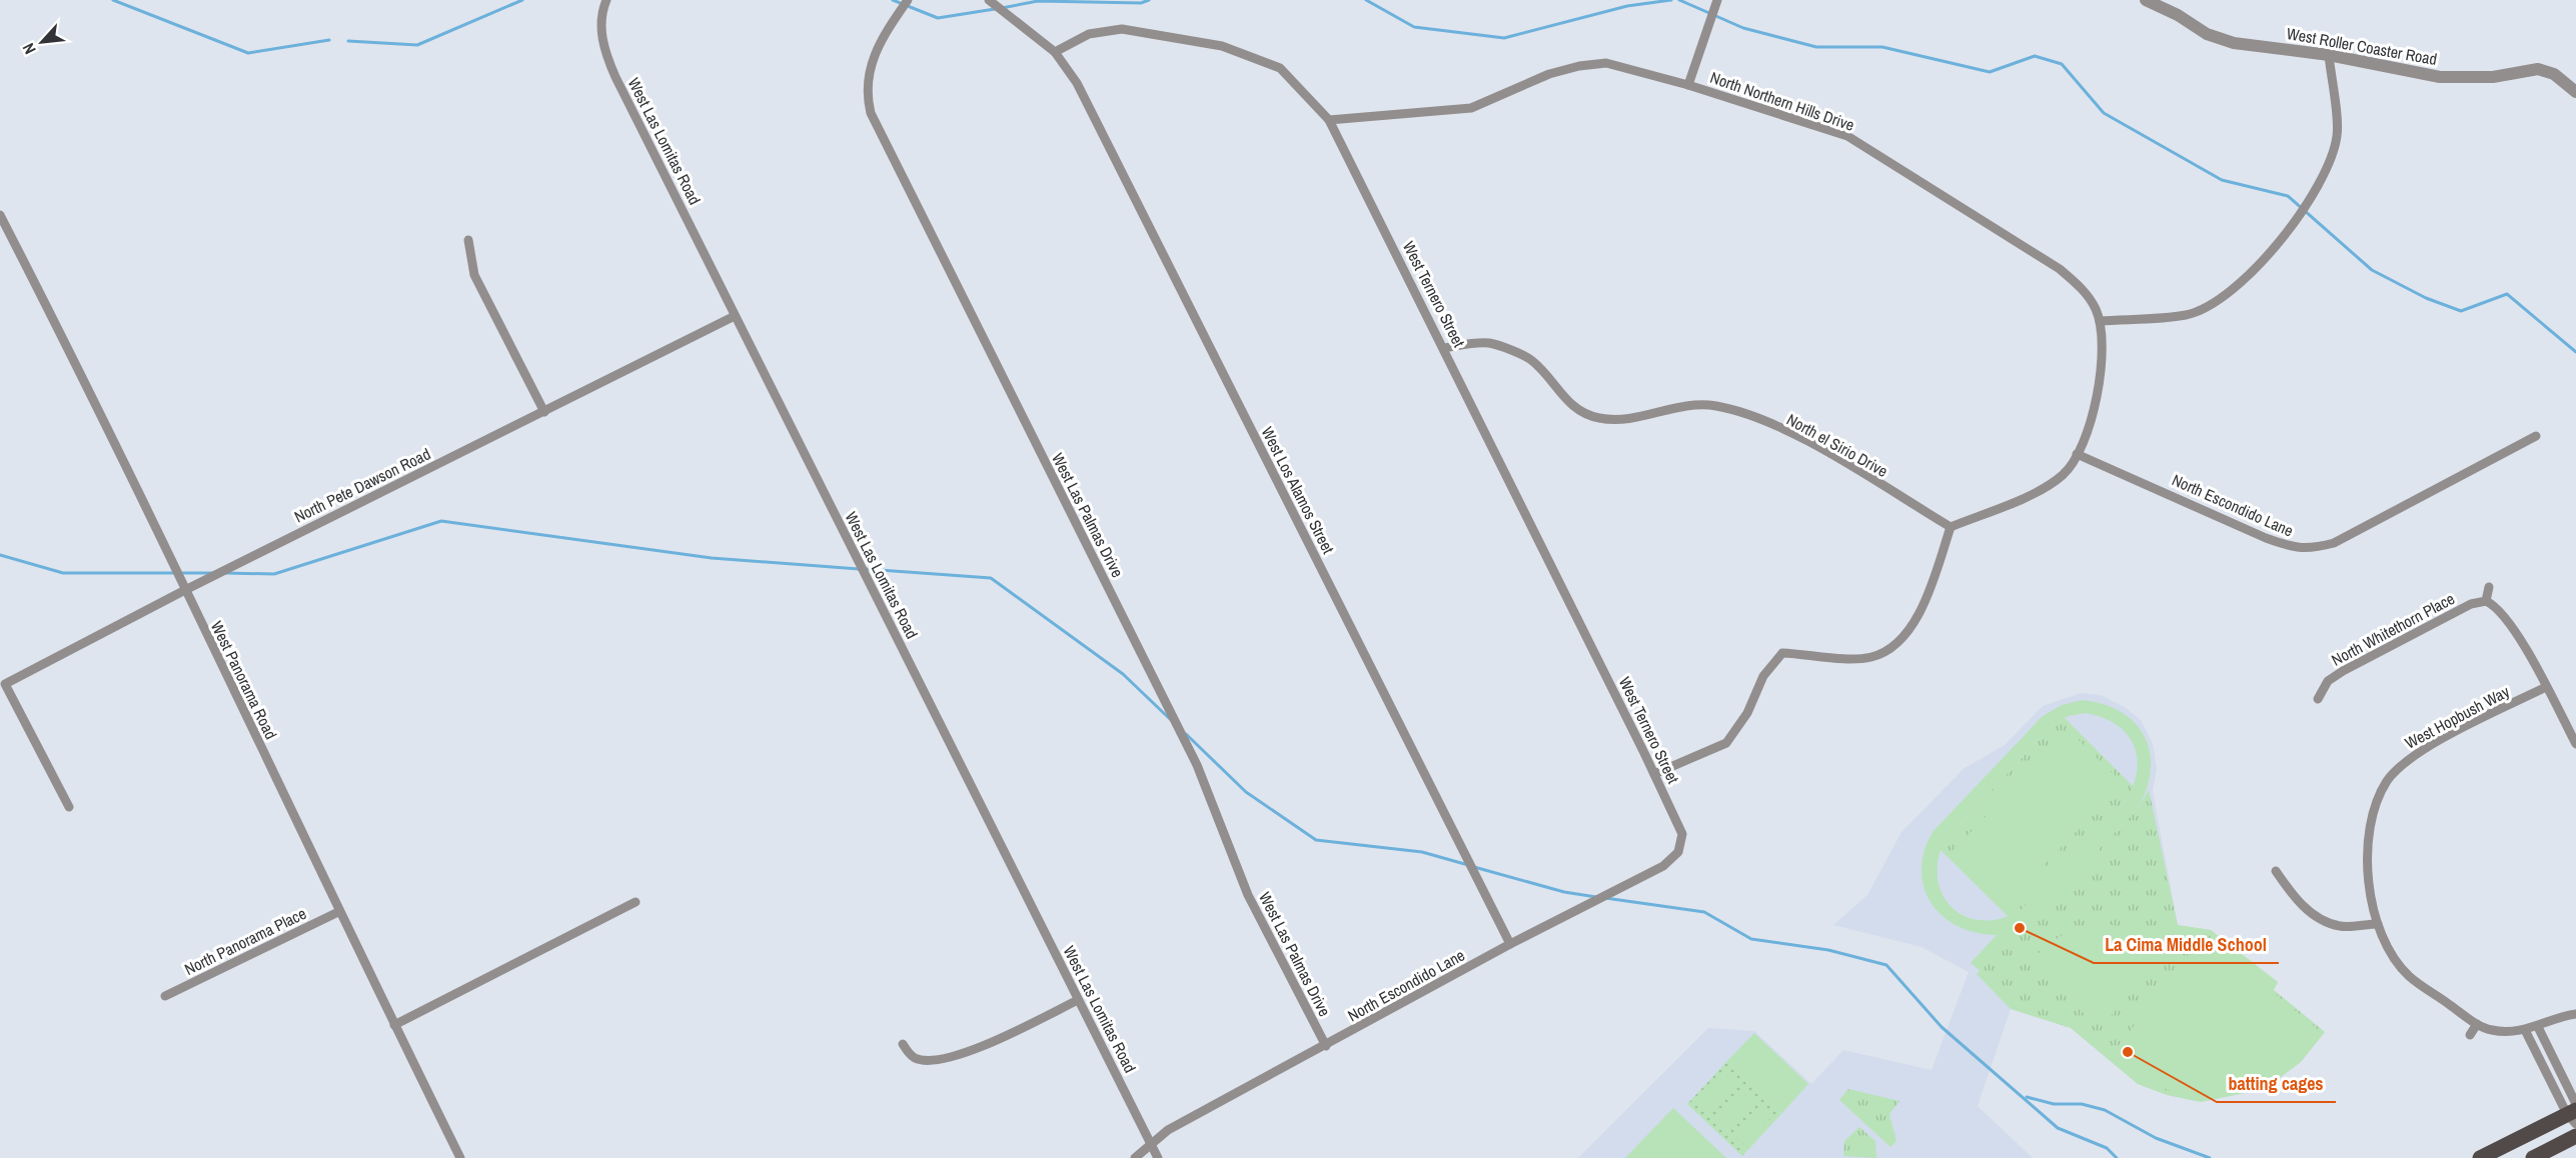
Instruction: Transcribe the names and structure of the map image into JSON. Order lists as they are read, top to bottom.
{
  "streets": {
    "street": [
      "West Roller Coaster Road",
      "North Northern Hills Drive",
      "West Las Lomitas Road",
      "West Ternero Street",
      "North el Sirio Drive",
      "North Pete Dawson Road",
      "West Los Alamos Street",
      "North Escondido Lane",
      "West Las Palmas Drive",
      "North Whitethorn Place",
      "West Panorama Road",
      "West Hopbush Way",
      "North Panorama Place"
    ]
  },
  "crossings": [
    ["North Northern Hills Drive", "West Ternero Street"],
    ["North Northern Hills Drive", "North Escondido Lane"],
    ["West Las Lomitas Road", "North Pete Dawson Road"],
    ["West Las Lomitas Road", "North Escondido Lane"],
    ["West Ternero Street", "North el Sirio Drive"],
    ["West Ternero Street", "West Los Alamos Street"],
    ["West Ternero Street", "North Escondido Lane"],
    ["North Pete Dawson Road", "West Panorama Road"],
    ["West Los Alamos Street", "North Escondido Lane"],
    ["North Escondido Lane", "West Las Palmas Drive"],
    ["West Panorama Road", "North Panorama Place"]
  ],
  "places": ["La Cima Middle School", "batting cages"],
  "north": "bottom left"
}
